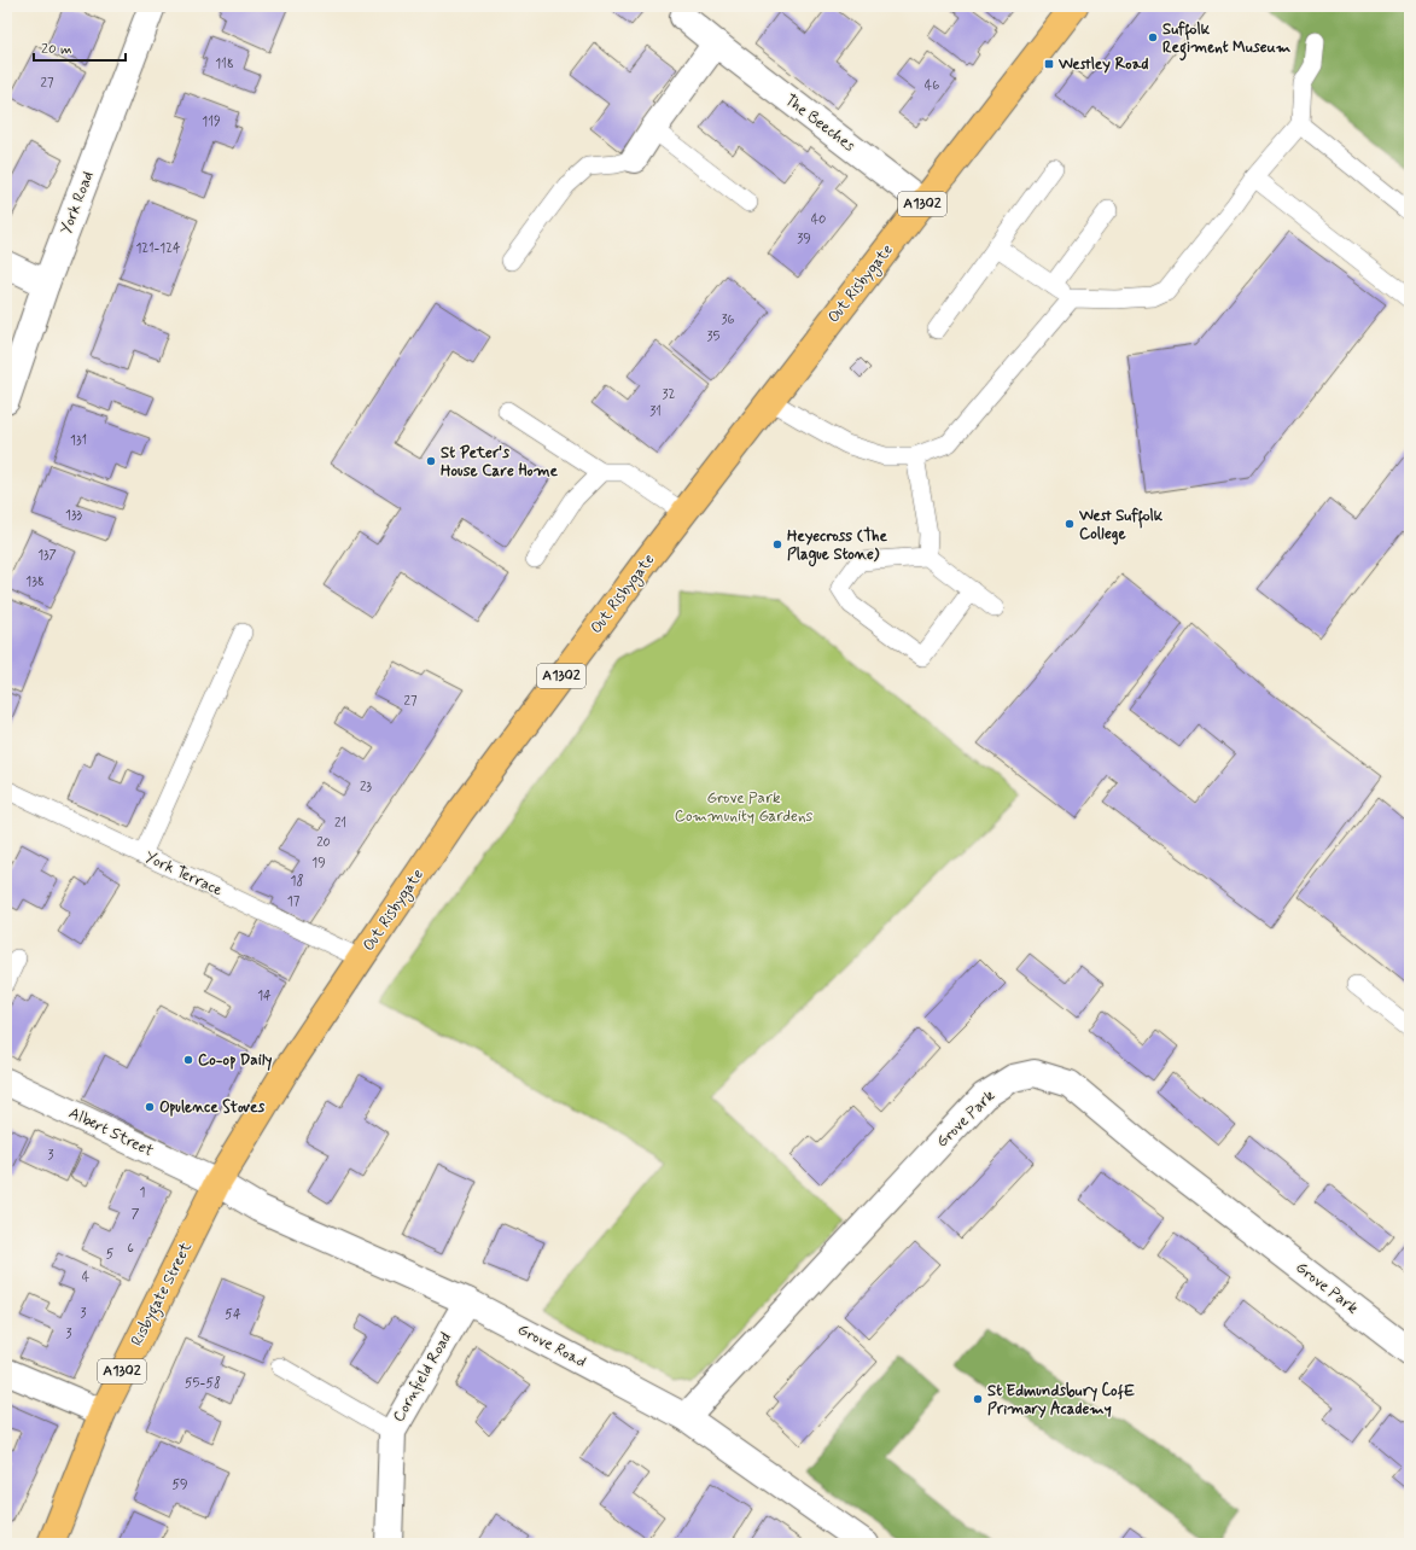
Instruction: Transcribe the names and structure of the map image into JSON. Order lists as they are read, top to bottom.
{
  "streets": {
    "main road": ["A1302", "Out Risbygate", "Risbygate Street"],
    "street": [
      "The Beeches",
      "York Road",
      "Grove Park",
      "Albert Street",
      "Grove Road",
      "Cornfield Road"
    ],
    "lane": ["York Terrace"]
  },
  "crossings": [
    ["The Beeches", "Out Risbygate"],
    ["Out Risbygate", "York Terrace"],
    ["Out Risbygate", "Albert Street"],
    ["Out Risbygate", "Risbygate Street"],
    ["Out Risbygate", "Grove Road"],
    ["Grove Park", "Grove Road"],
    ["Albert Street", "Risbygate Street"],
    ["Albert Street", "Grove Road"],
    ["Risbygate Street", "Grove Road"],
    ["Grove Road", "Cornfield Road"]
  ],
  "parks": ["Grove Park Community Gardens"],
  "places": {
    "other": [
      "Suffolk Regiment Museum",
      "St Peter's House Care Home",
      "West Suffolk College",
      "Heyecross (The Plague Stone)",
      "Co-op Daily",
      "Opulence Stoves",
      "St Edmundsbury CofE Primary Academy"
    ],
    "transit": ["Westley Road"]
  },
  "house_numbers": [
    "118",
    "27",
    "46",
    "119",
    "40",
    "39",
    "121-124",
    "36",
    "35",
    "32",
    "31",
    "131",
    "133",
    "137",
    "138",
    "27",
    "23",
    "21",
    "20",
    "19",
    "18",
    "17",
    "14",
    "3",
    "1",
    "7",
    "6",
    "5",
    "4",
    "3",
    "54",
    "3",
    "55-58",
    "59"
  ],
  "scale_bar": "20 m"
}
